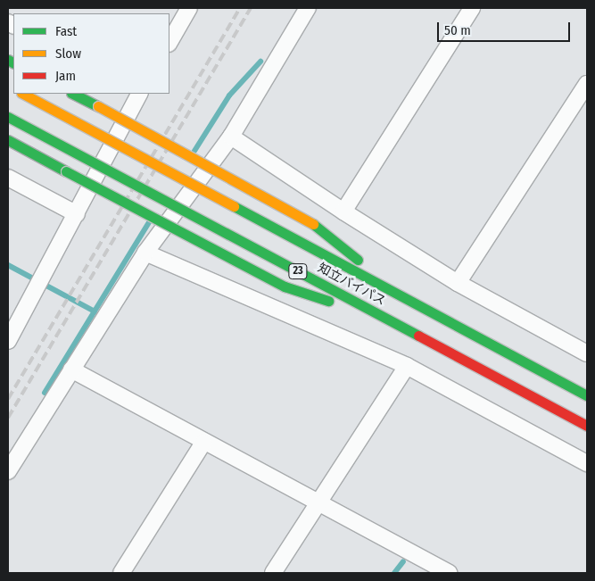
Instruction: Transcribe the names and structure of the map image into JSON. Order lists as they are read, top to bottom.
{
  "streets": {
    "highway": ["23", "知立バイパス"]
  },
  "legend": ["Fast", "Slow", "Jam"],
  "scale_bar": "50 m"
}
